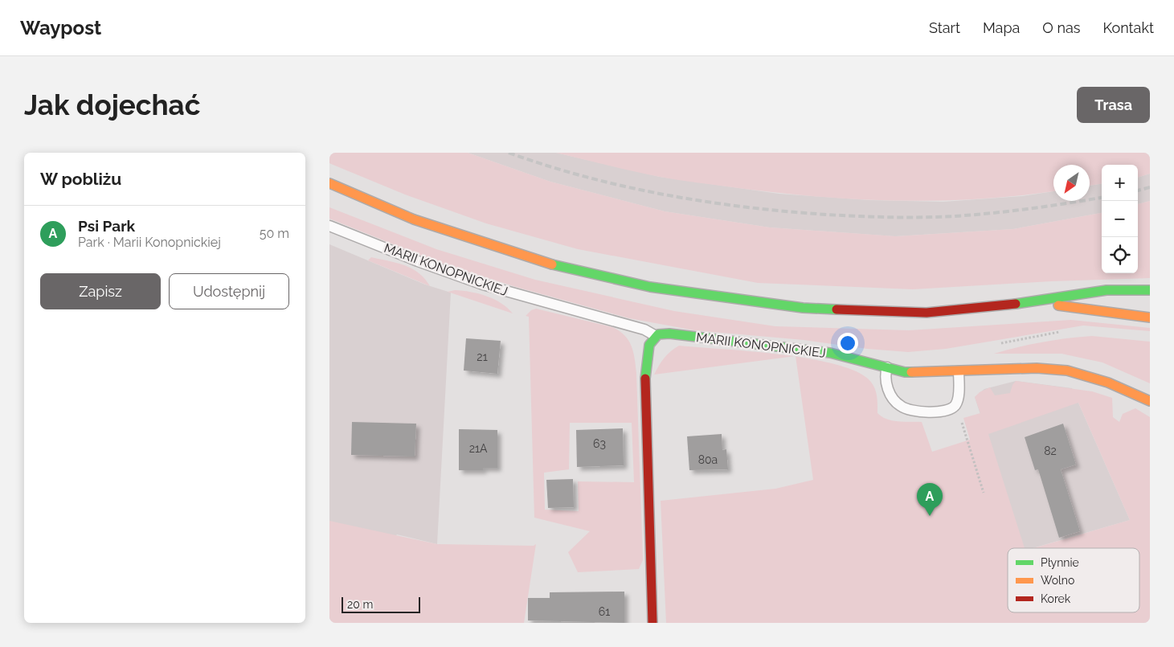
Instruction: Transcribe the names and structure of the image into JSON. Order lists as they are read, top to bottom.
{
  "streets": {
    "main road": ["MARII KONOPNICKIEJ"]
  },
  "house_numbers": [
    "21",
    "63",
    "21A",
    "82",
    "80a",
    "61"
  ],
  "legend": ["Płynnie", "Wolno", "Korek"],
  "scale_bar": "20 m",
  "north": "bottom left",
  "page": {
    "header": "Waypost",
    "nav": [
      "Start",
      "Mapa",
      "O nas",
      "Kontakt"
    ],
    "buttons": [
      "Trasa",
      ["Zapisz", "Udostępnij"]
    ],
    "title": "Jak dojechać",
    "heading": "W pobliżu",
    "map_buttons": ["+", "−"],
    "list": [
      {
        "mark": "A",
        "name": "Psi Park",
        "note": "Park · Marii Konopnickiej",
        "value": "50 m"
      }
    ],
    "pins": "A",
    "scale": "20 m"
  }
}
